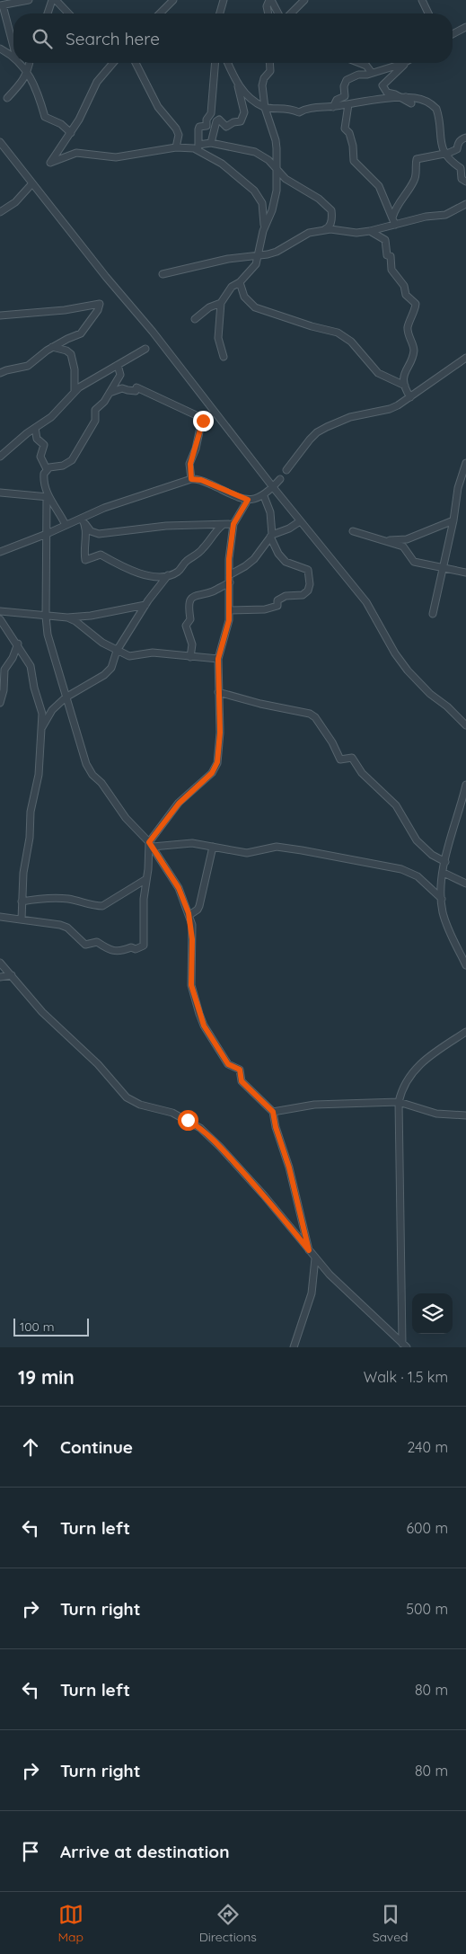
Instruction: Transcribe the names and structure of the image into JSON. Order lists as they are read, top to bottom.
{
  "scale_bar": "100 m",
  "page": {
    "search": "Search here",
    "scale": "100 m",
    "heading": ["19 min", "Walk · 1.5 km"],
    "list": [
      ["Continue", "240 m"],
      ["Turn left", "600 m"],
      ["Turn right", "500 m"],
      ["Turn left", "80 m"],
      ["Turn right", "80 m"],
      "Arrive at destination"
    ],
    "nav": ["Map", "Directions", "Saved"]
  }
}
